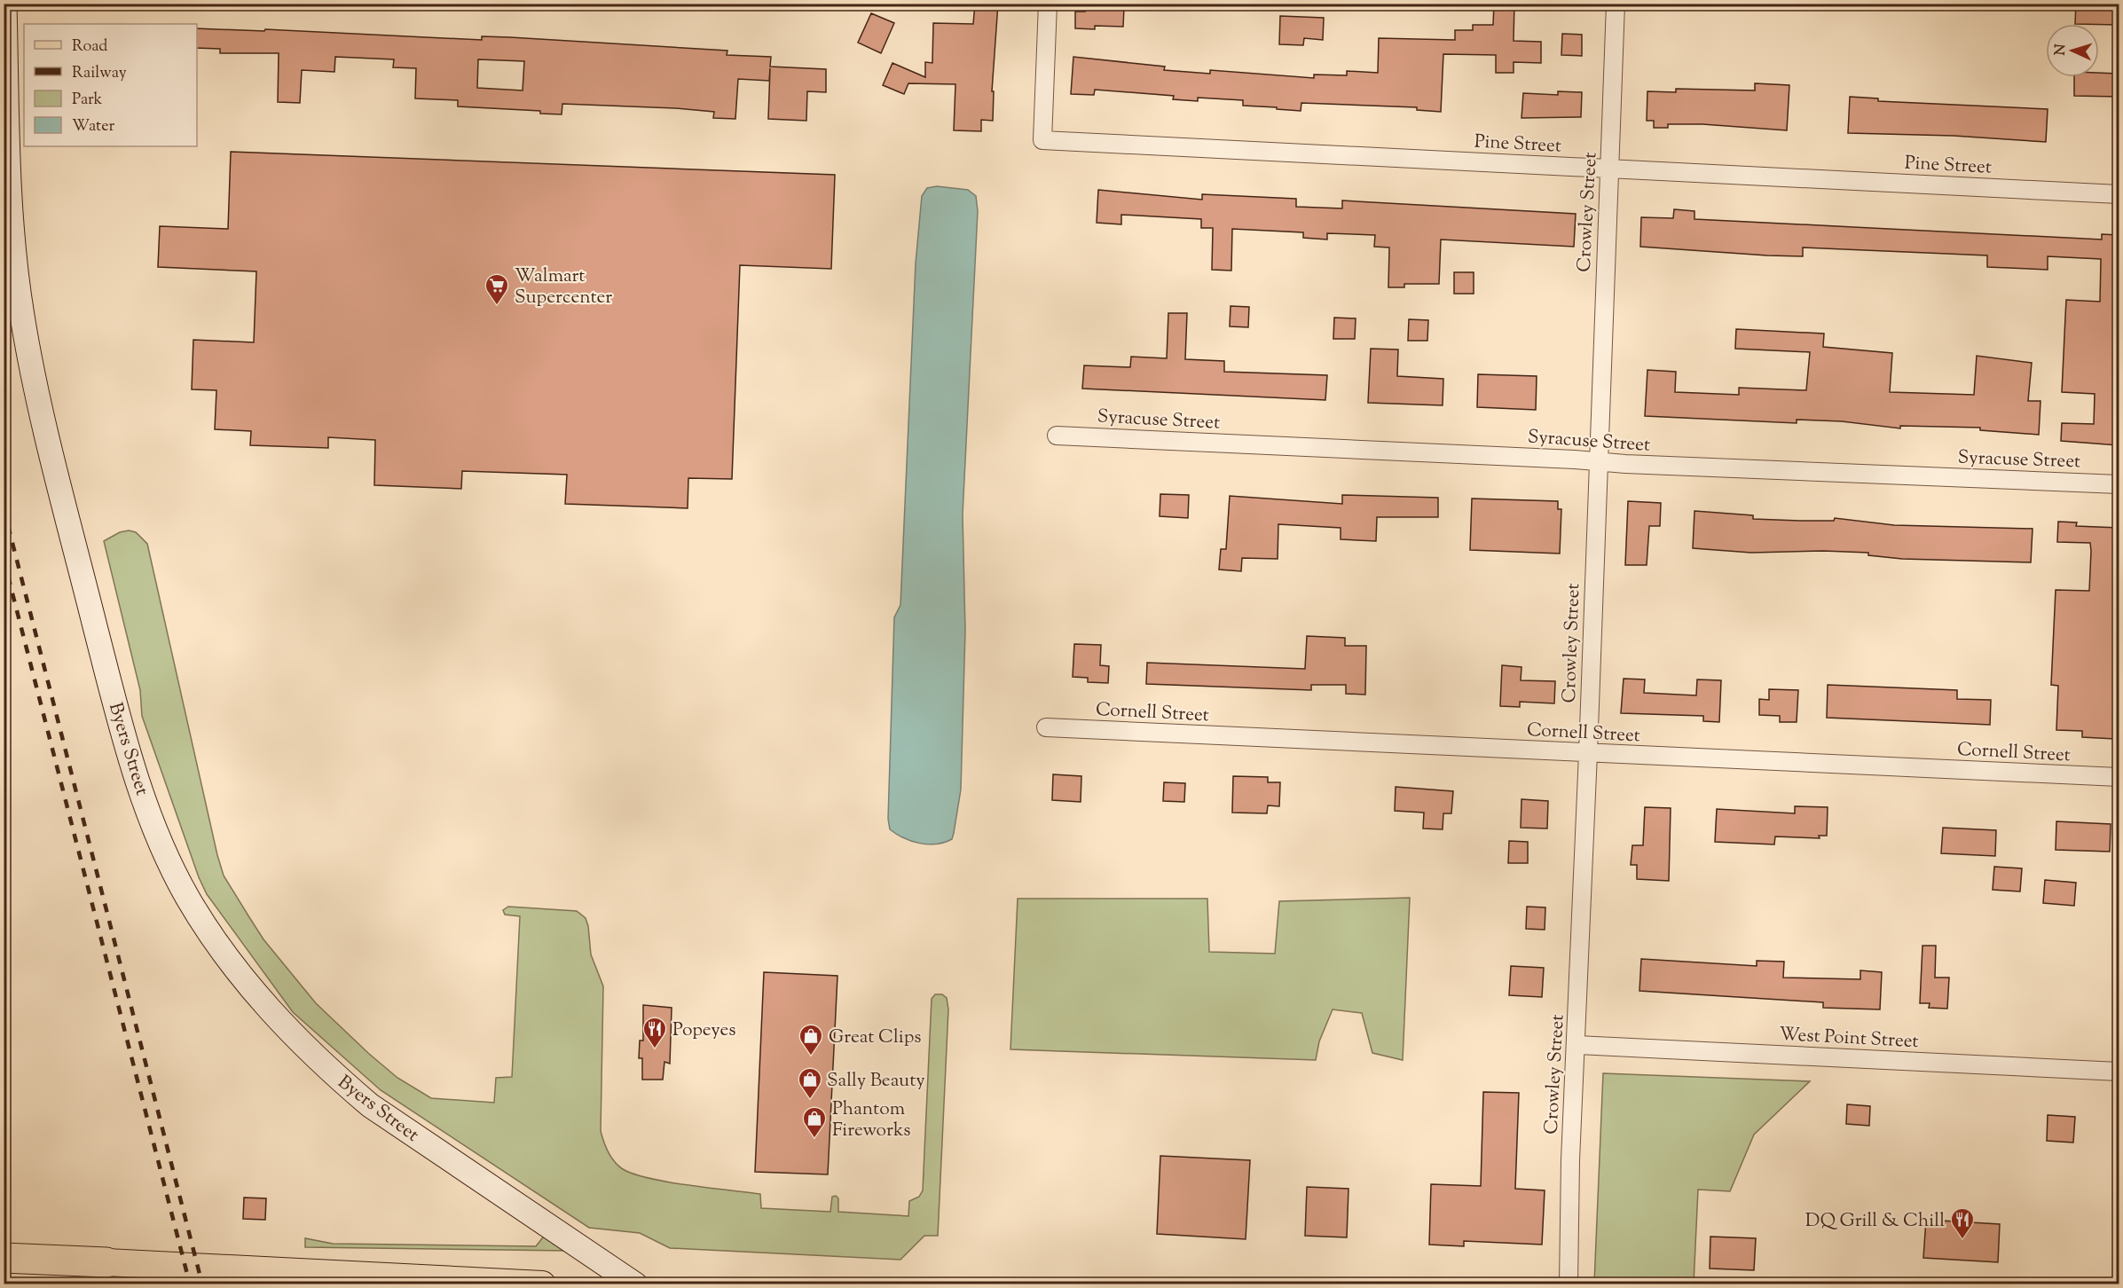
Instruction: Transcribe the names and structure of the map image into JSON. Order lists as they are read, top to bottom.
{
  "streets": {
    "street": [
      "Pine Street",
      "Crowley Street",
      "Syracuse Street",
      "Cornell Street",
      "Byers Street",
      "West Point Street"
    ]
  },
  "crossings": [
    ["Pine Street", "Crowley Street"],
    ["Crowley Street", "Syracuse Street"],
    ["Crowley Street", "Cornell Street"],
    ["Crowley Street", "West Point Street"]
  ],
  "places": {
    "supermarket": ["Walmart Supercenter"],
    "restaurant": ["Popeyes", "DQ Grill & Chill"],
    "shop": ["Great Clips", "Sally Beauty", "Phantom Fireworks"]
  },
  "legend": [
    "Road",
    "Railway",
    "Park",
    "Water"
  ],
  "north": "left"
}
